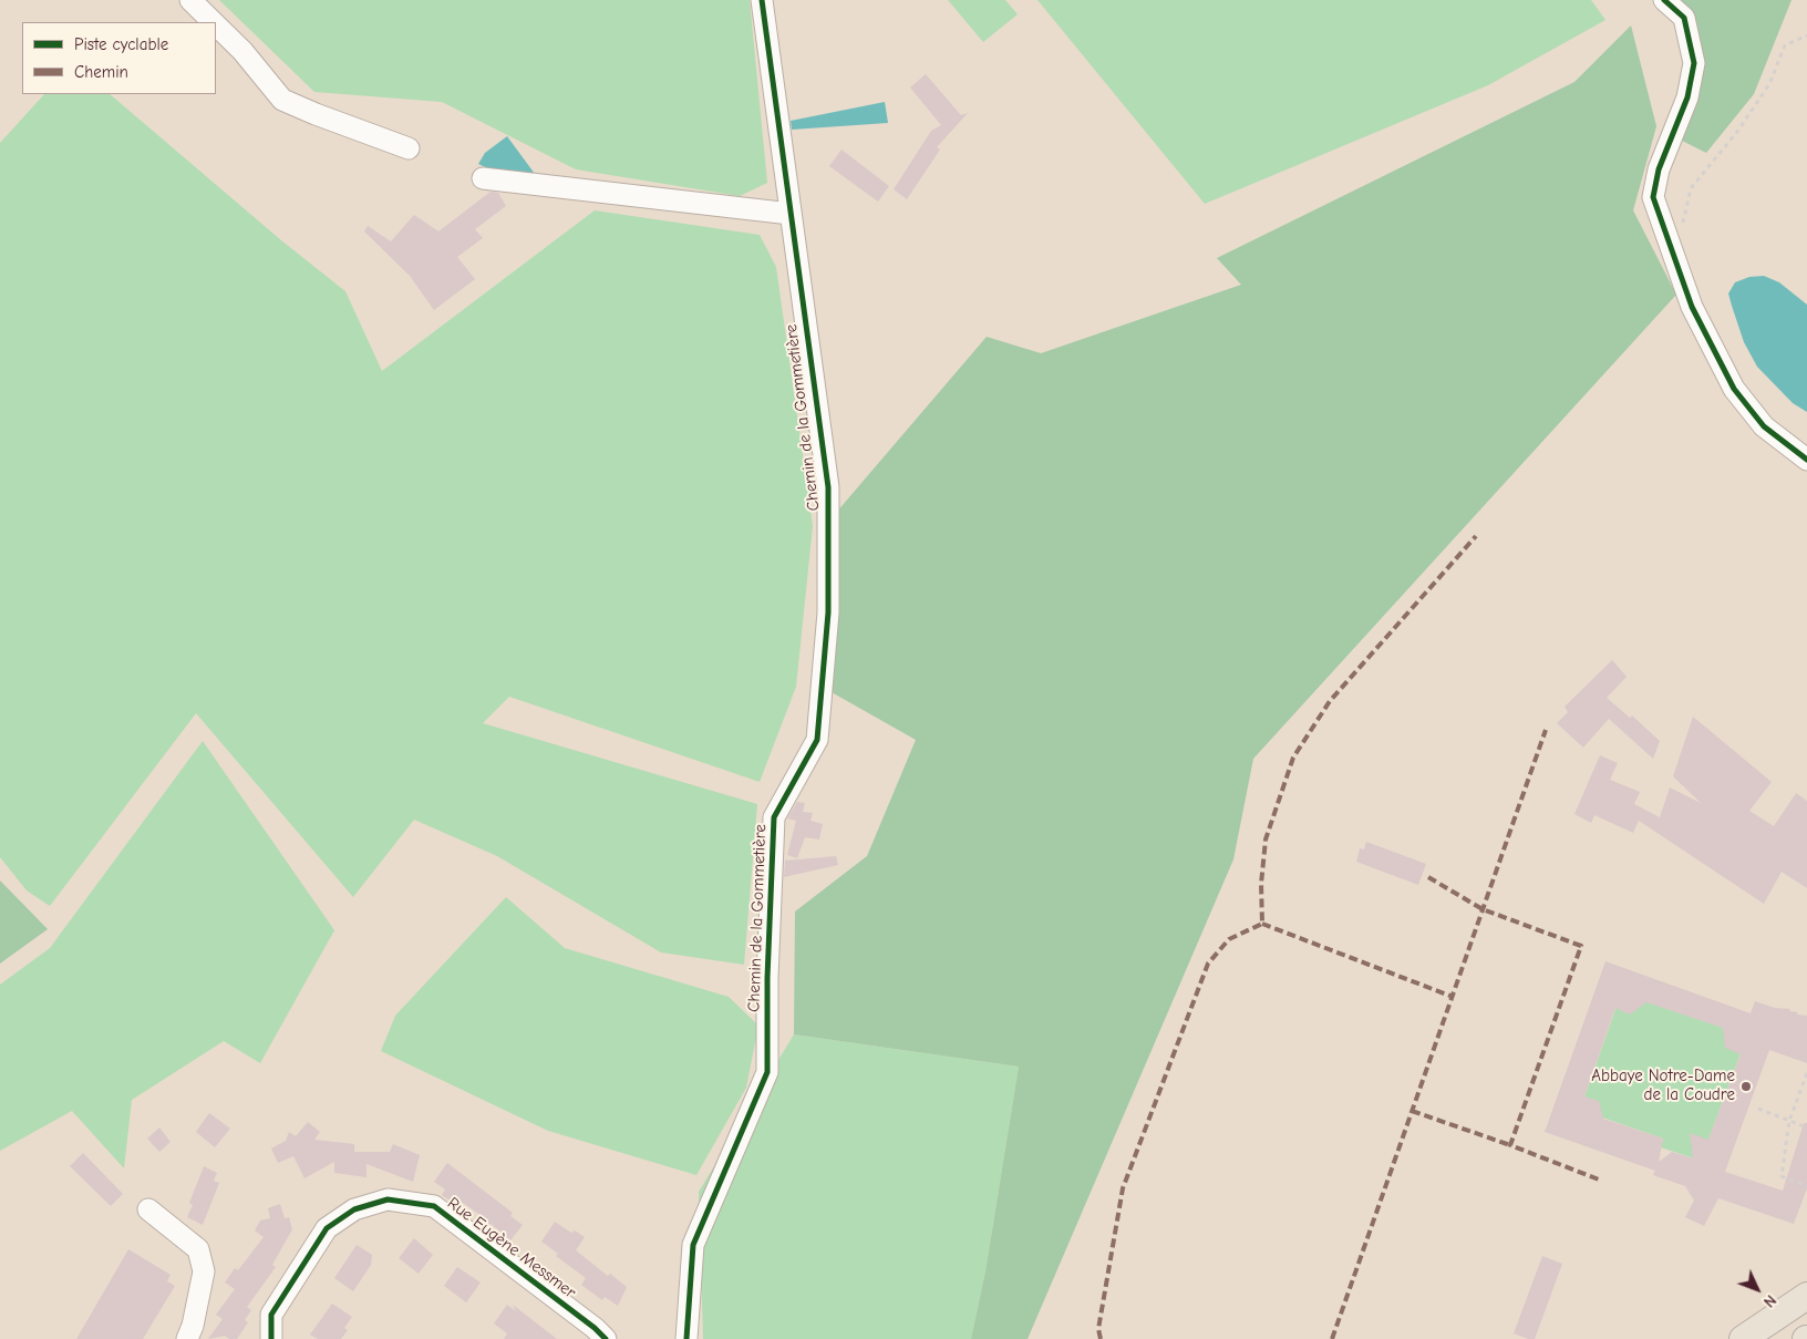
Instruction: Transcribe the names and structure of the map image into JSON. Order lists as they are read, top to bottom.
{
  "streets": {
    "street": ["Chemin de la Gommetière", "Rue Eugène Messmer"]
  },
  "places": ["Abbaye Notre-Dame de la Coudre"],
  "legend": ["Piste cyclable", "Chemin"],
  "north": "bottom right"
}
